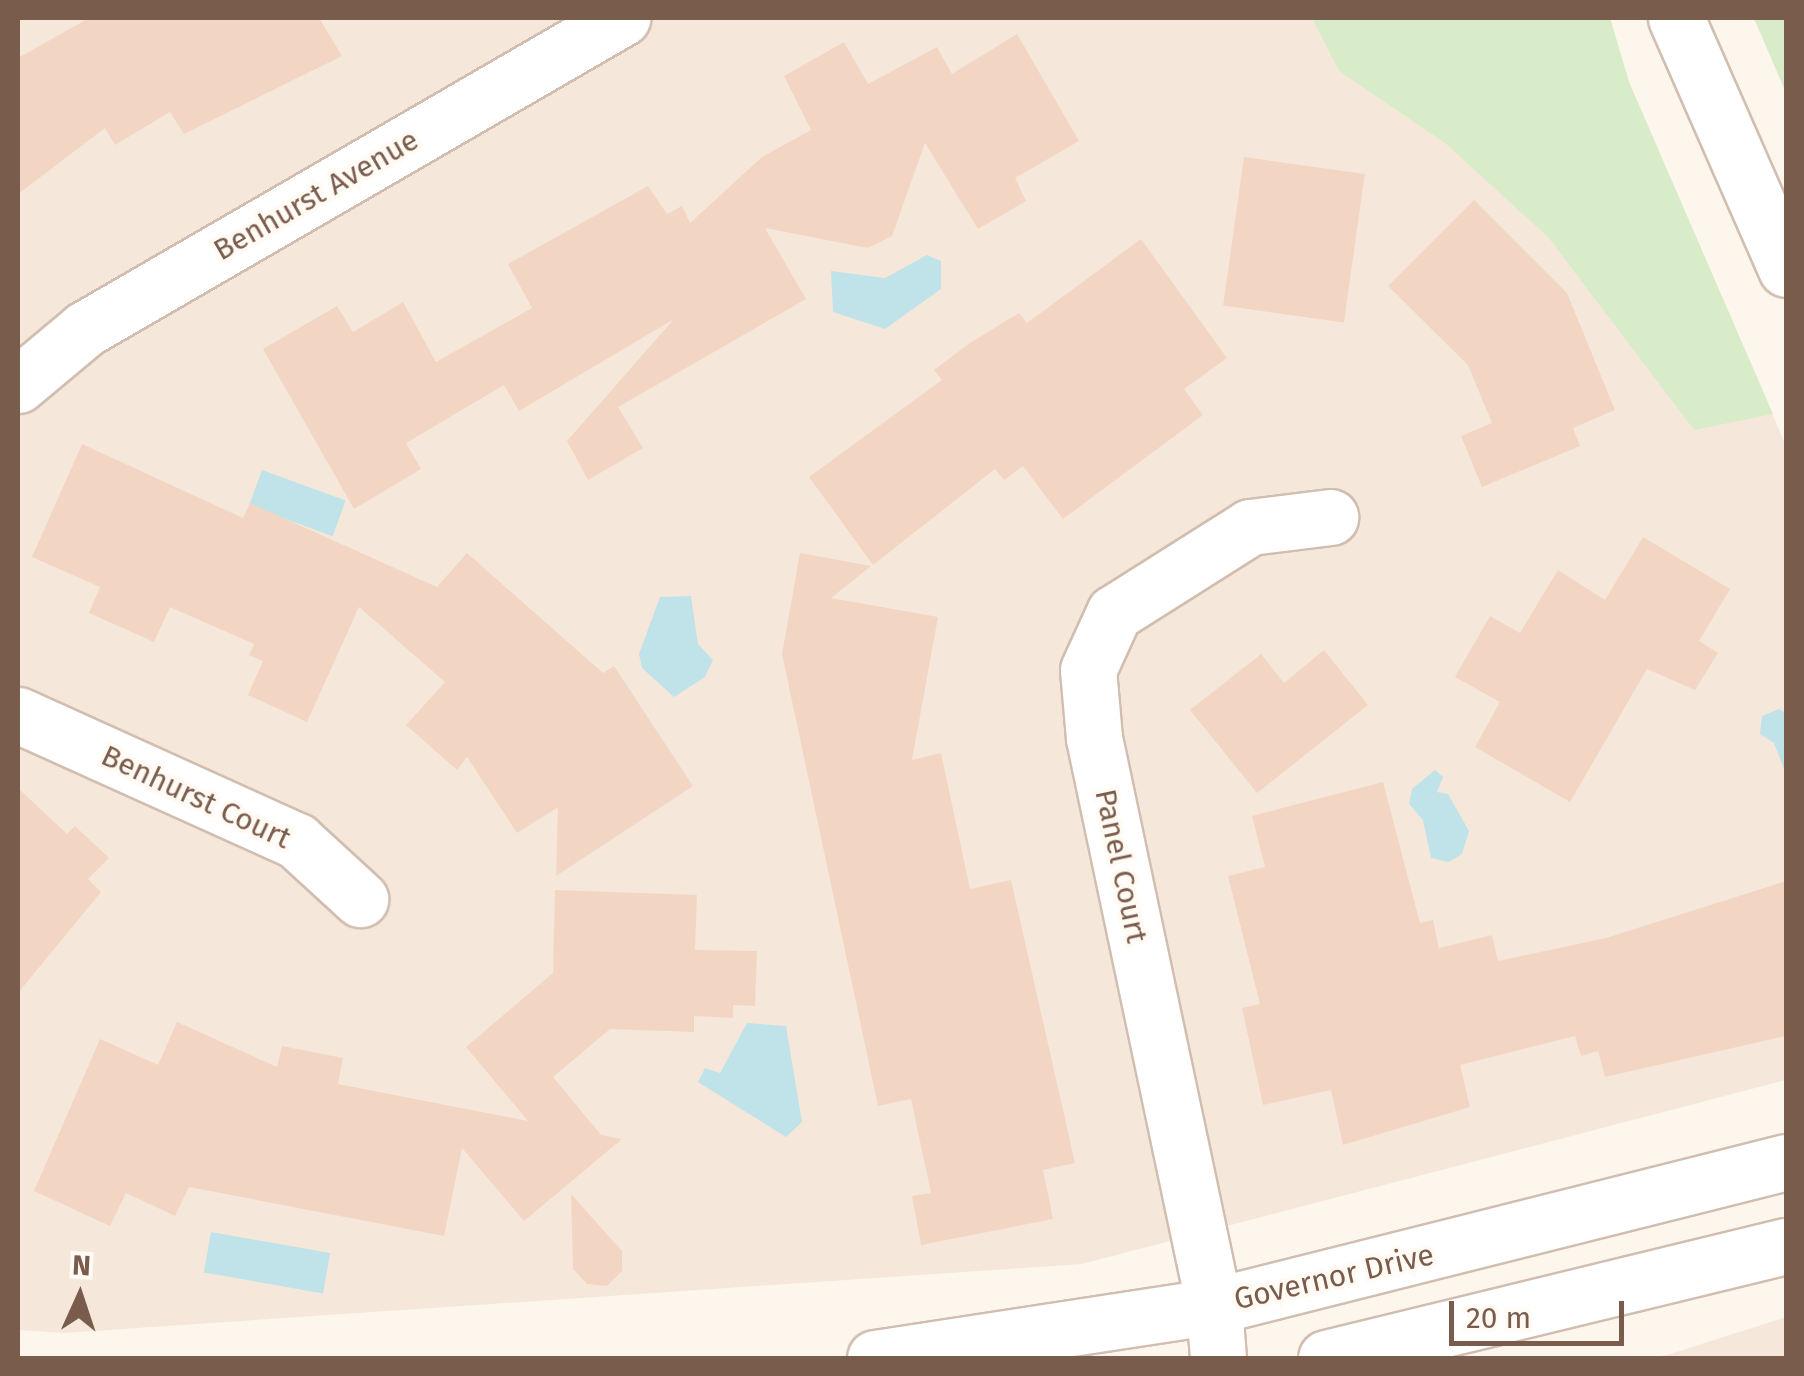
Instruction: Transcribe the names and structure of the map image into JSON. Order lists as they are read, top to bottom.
{
  "streets": {
    "street": [
      "Benhurst Avenue",
      "Benhurst Court",
      "Panel Court",
      "Governor Drive"
    ]
  },
  "crossings": [
    ["Panel Court", "Governor Drive"]
  ],
  "scale_bar": "20 m",
  "north": "top"
}
